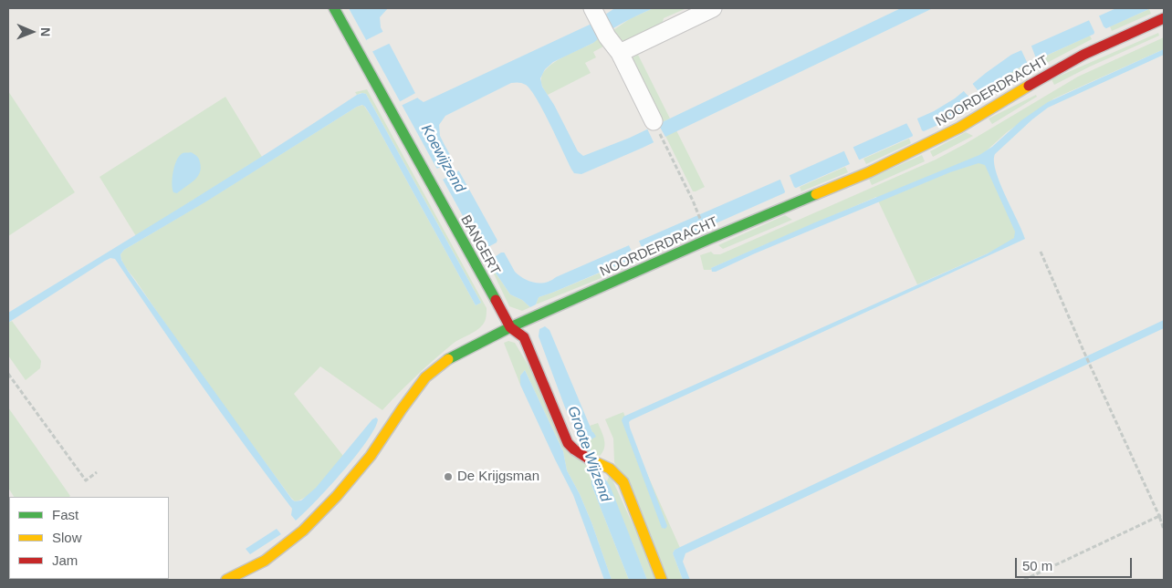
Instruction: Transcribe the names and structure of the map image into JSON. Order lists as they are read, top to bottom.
{
  "streets": {
    "street": ["NOORDERDRACHT", "BANGERT"]
  },
  "crossings": [
    ["NOORDERDRACHT", "BANGERT"]
  ],
  "water": ["Koewijzend", "Groote Wijzend"],
  "places": ["De Krijgsman"],
  "legend": ["Fast", "Slow", "Jam"],
  "scale_bar": "50 m",
  "north": "right"
}
